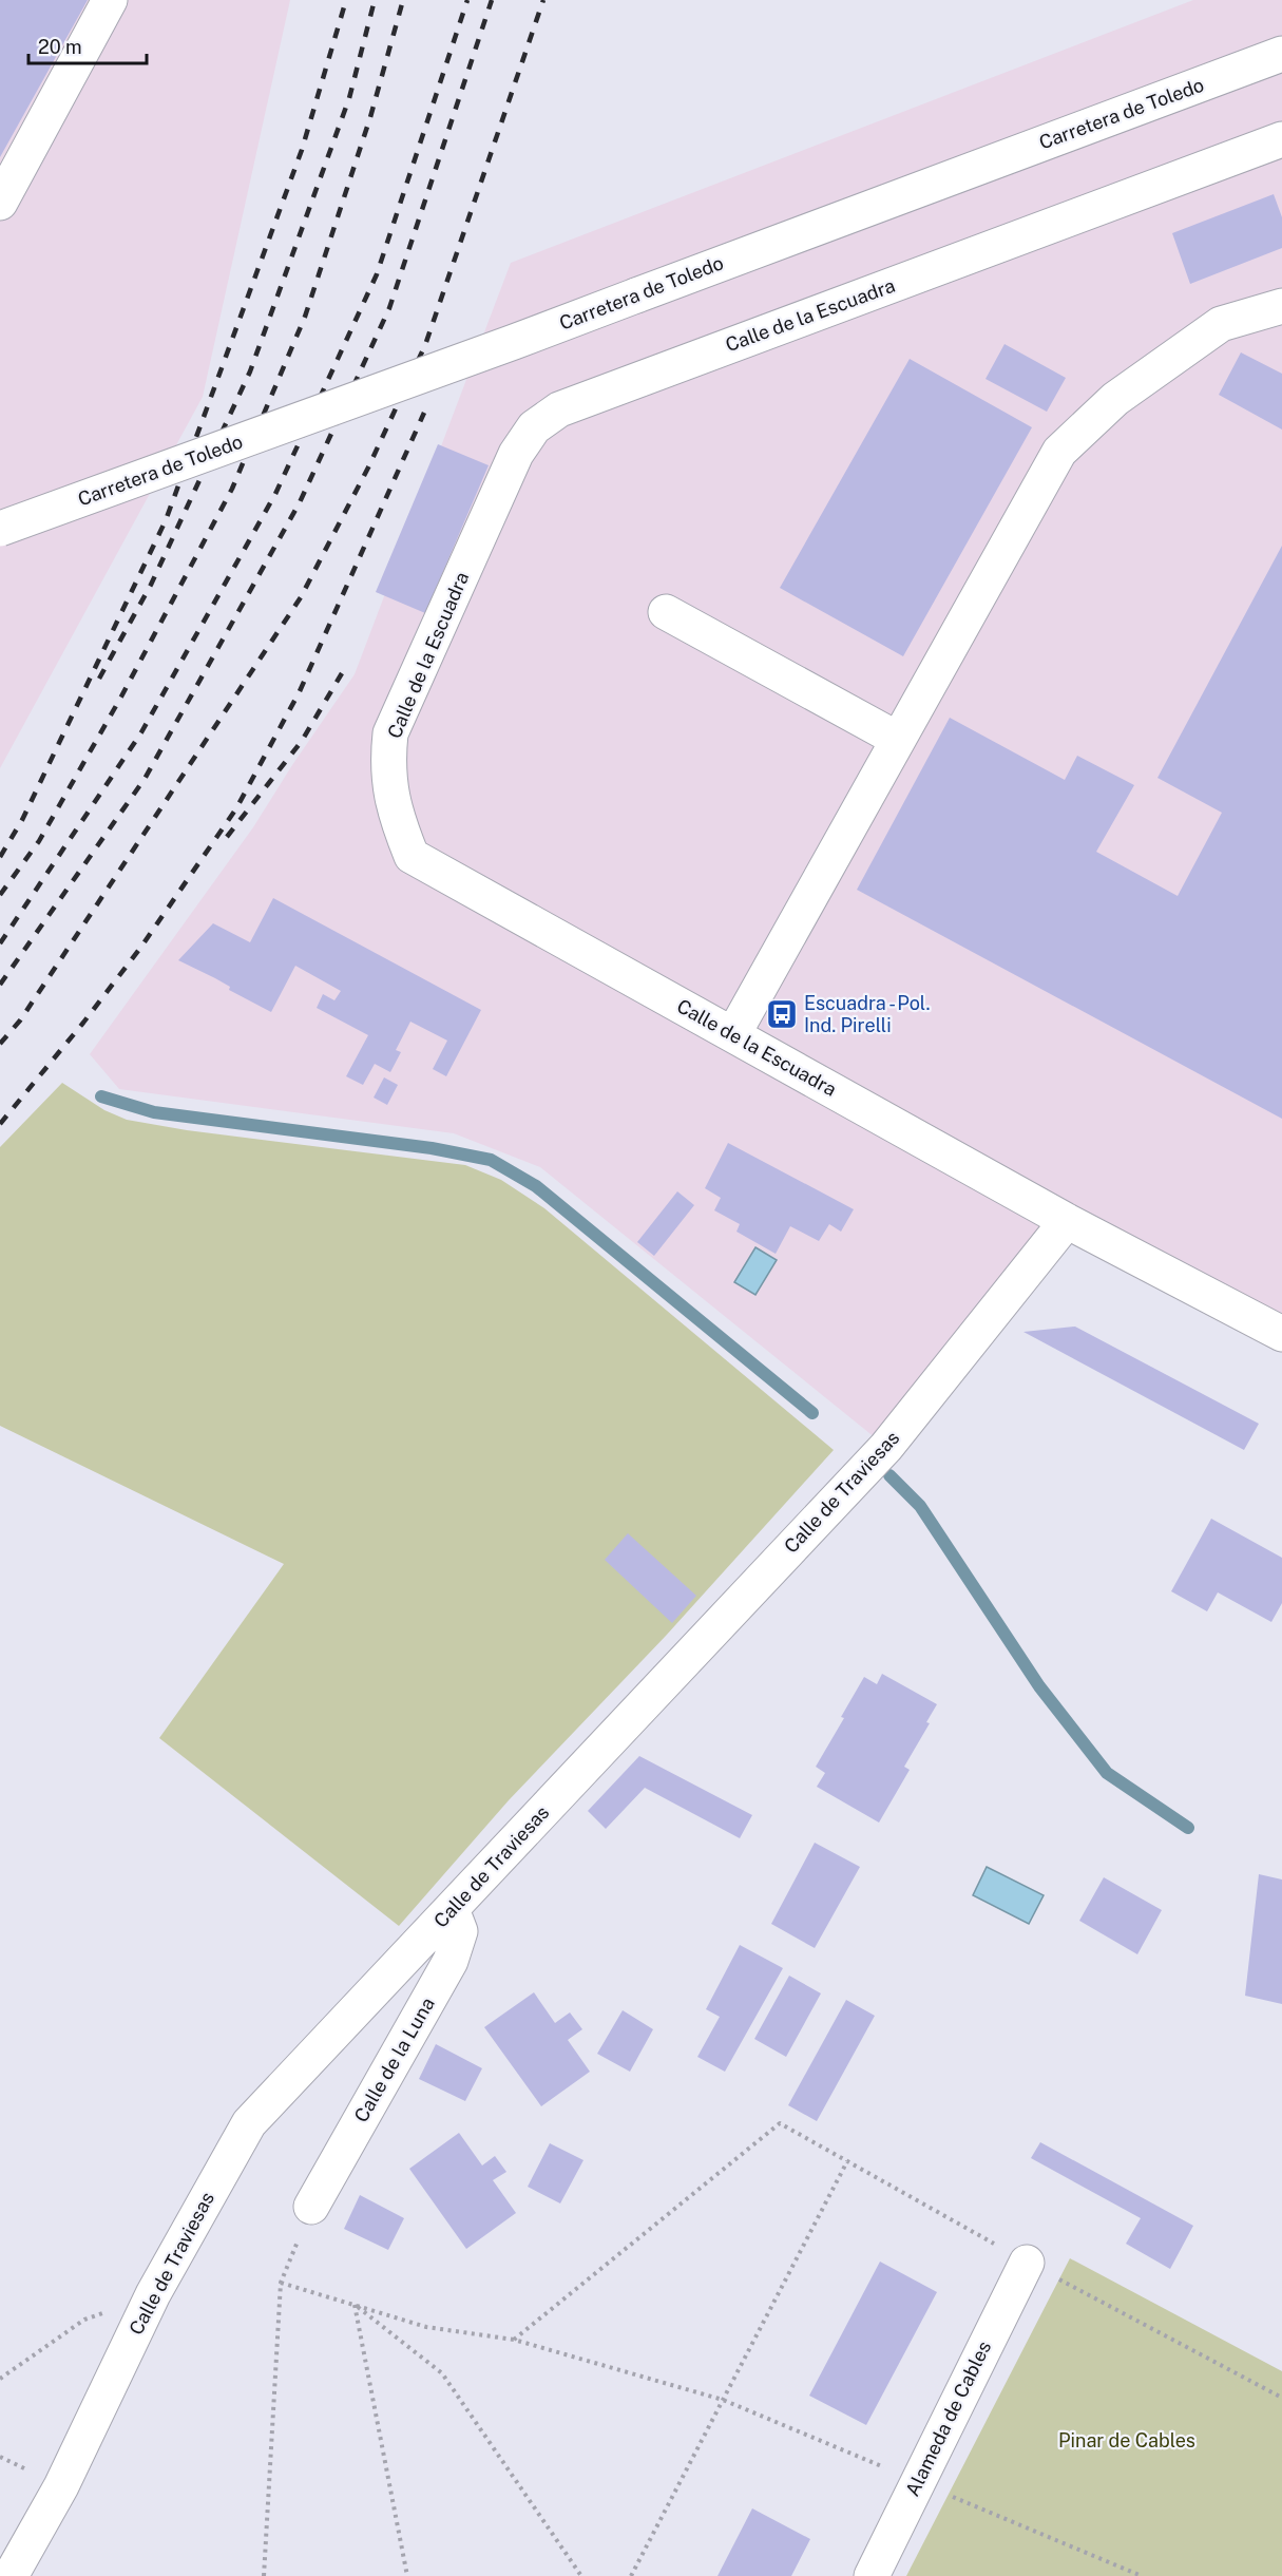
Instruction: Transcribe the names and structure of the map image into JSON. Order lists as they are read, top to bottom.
{
  "streets": {
    "street": [
      "Carretera de Toledo",
      "Calle de la Escuadra",
      "Calle de Traviesas",
      "Calle de la Luna",
      "Alameda de Cables"
    ]
  },
  "crossings": [
    ["Calle de la Escuadra", "Calle de Traviesas"],
    ["Calle de Traviesas", "Calle de la Luna"]
  ],
  "parks": ["Pinar de Cables"],
  "places": {
    "bus stop": ["Escuadra - Pol. Ind. Pirelli"]
  },
  "scale_bar": "20 m"
}
